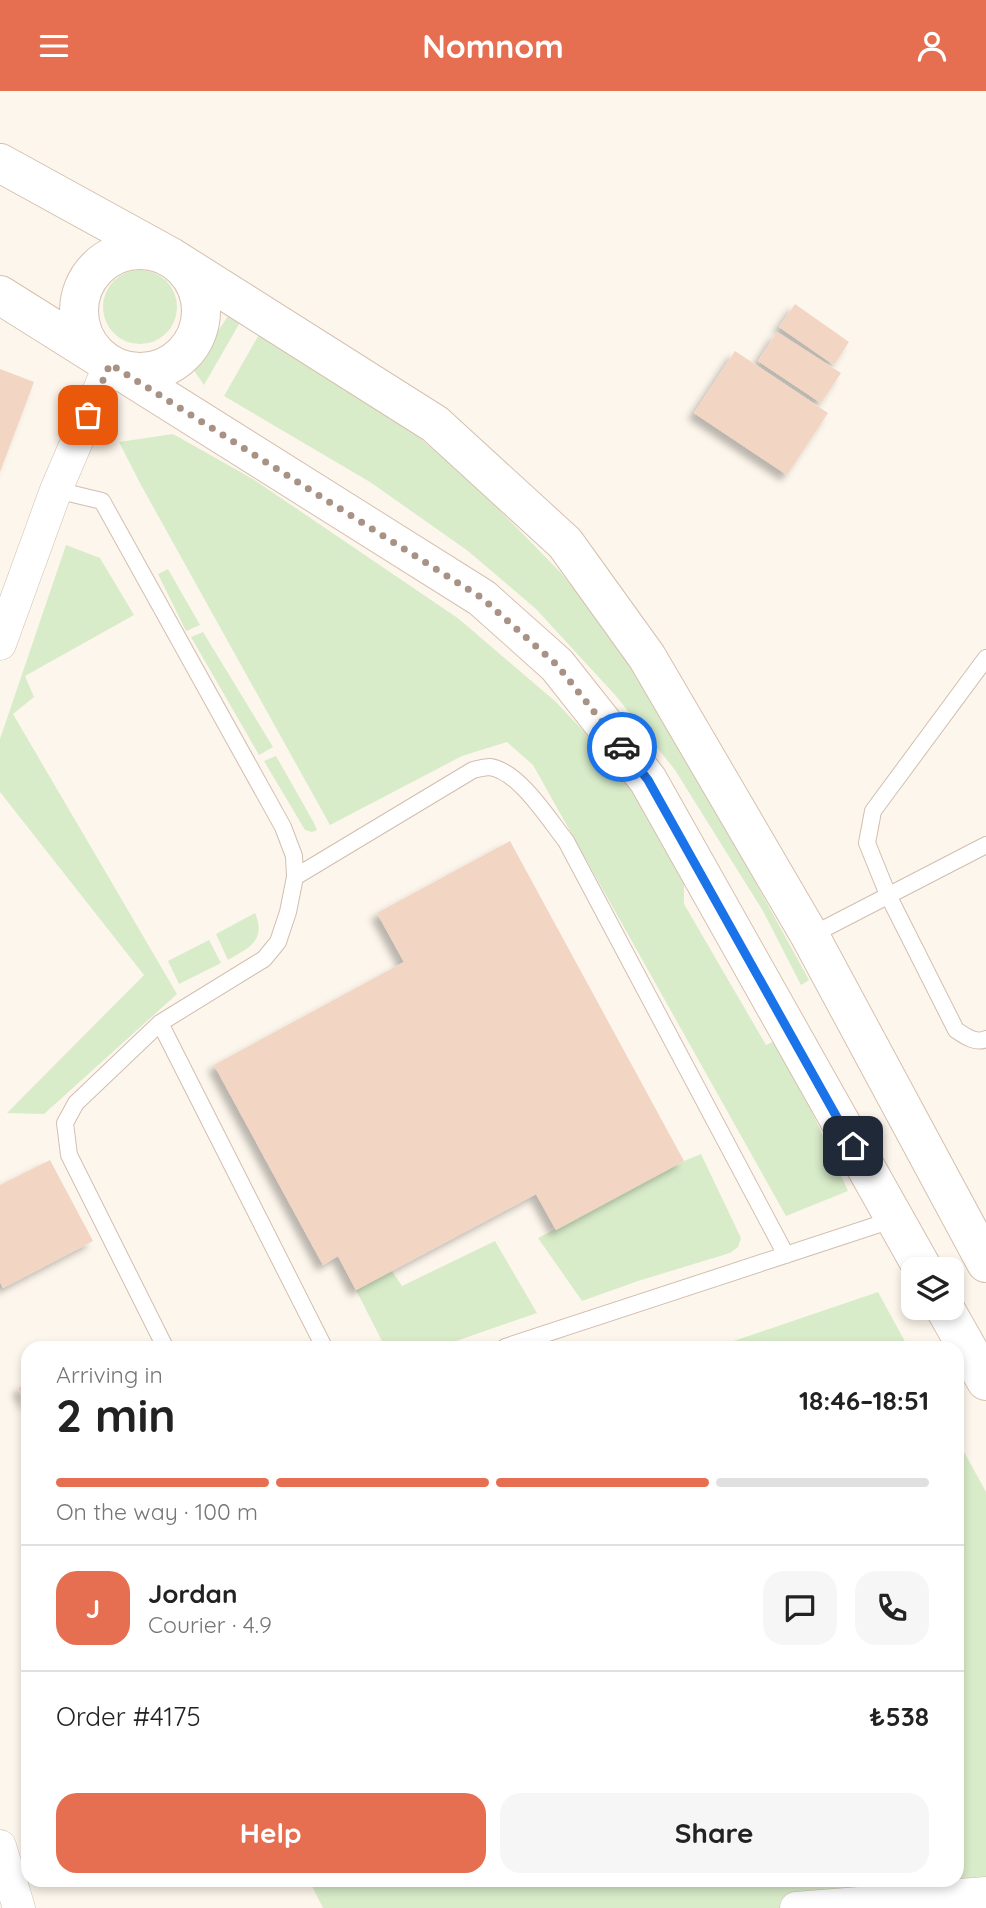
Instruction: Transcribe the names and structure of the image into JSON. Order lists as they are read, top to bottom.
{
  "page": {
    "header": "Nomnom",
    "heading": ["2 min", "Arriving in", "18:46–18:51"],
    "panel": [
      "Jordan",
      "Courier · 4.9",
      "Order #4175",
      "₺538"
    ],
    "bar": "On the way · 100 m",
    "round": "J",
    "buttons": ["Help", "Share"]
  }
}
